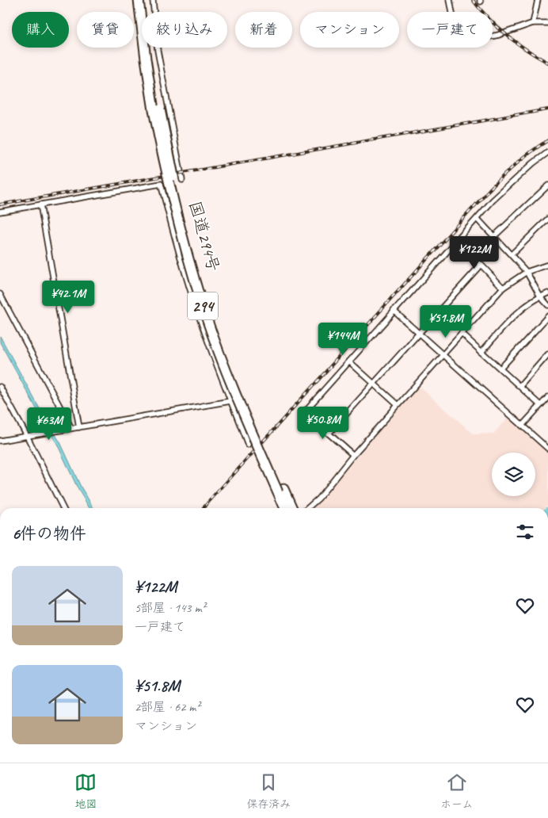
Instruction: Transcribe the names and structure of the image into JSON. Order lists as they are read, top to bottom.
{
  "streets": {
    "highway": ["国道294号", "294"]
  },
  "page": {
    "chip": [
      "購入",
      "賃貸",
      "絞り込み",
      "新着",
      "マンション",
      "一戸建て"
    ],
    "price": [
      "¥122M",
      "¥42.1M",
      "¥51.8M",
      "¥144M",
      "¥50.8M",
      "¥63M"
    ],
    "heading": "6件の物件",
    "list": [
      {
        "name": "¥122M",
        "note": "5部屋 · 143 m² · 一戸建て"
      },
      {
        "name": "¥51.8M",
        "note": "2部屋 · 62 m² · マンション"
      }
    ],
    "tabs": ["地図", "保存済み", "ホーム"]
  }
}
